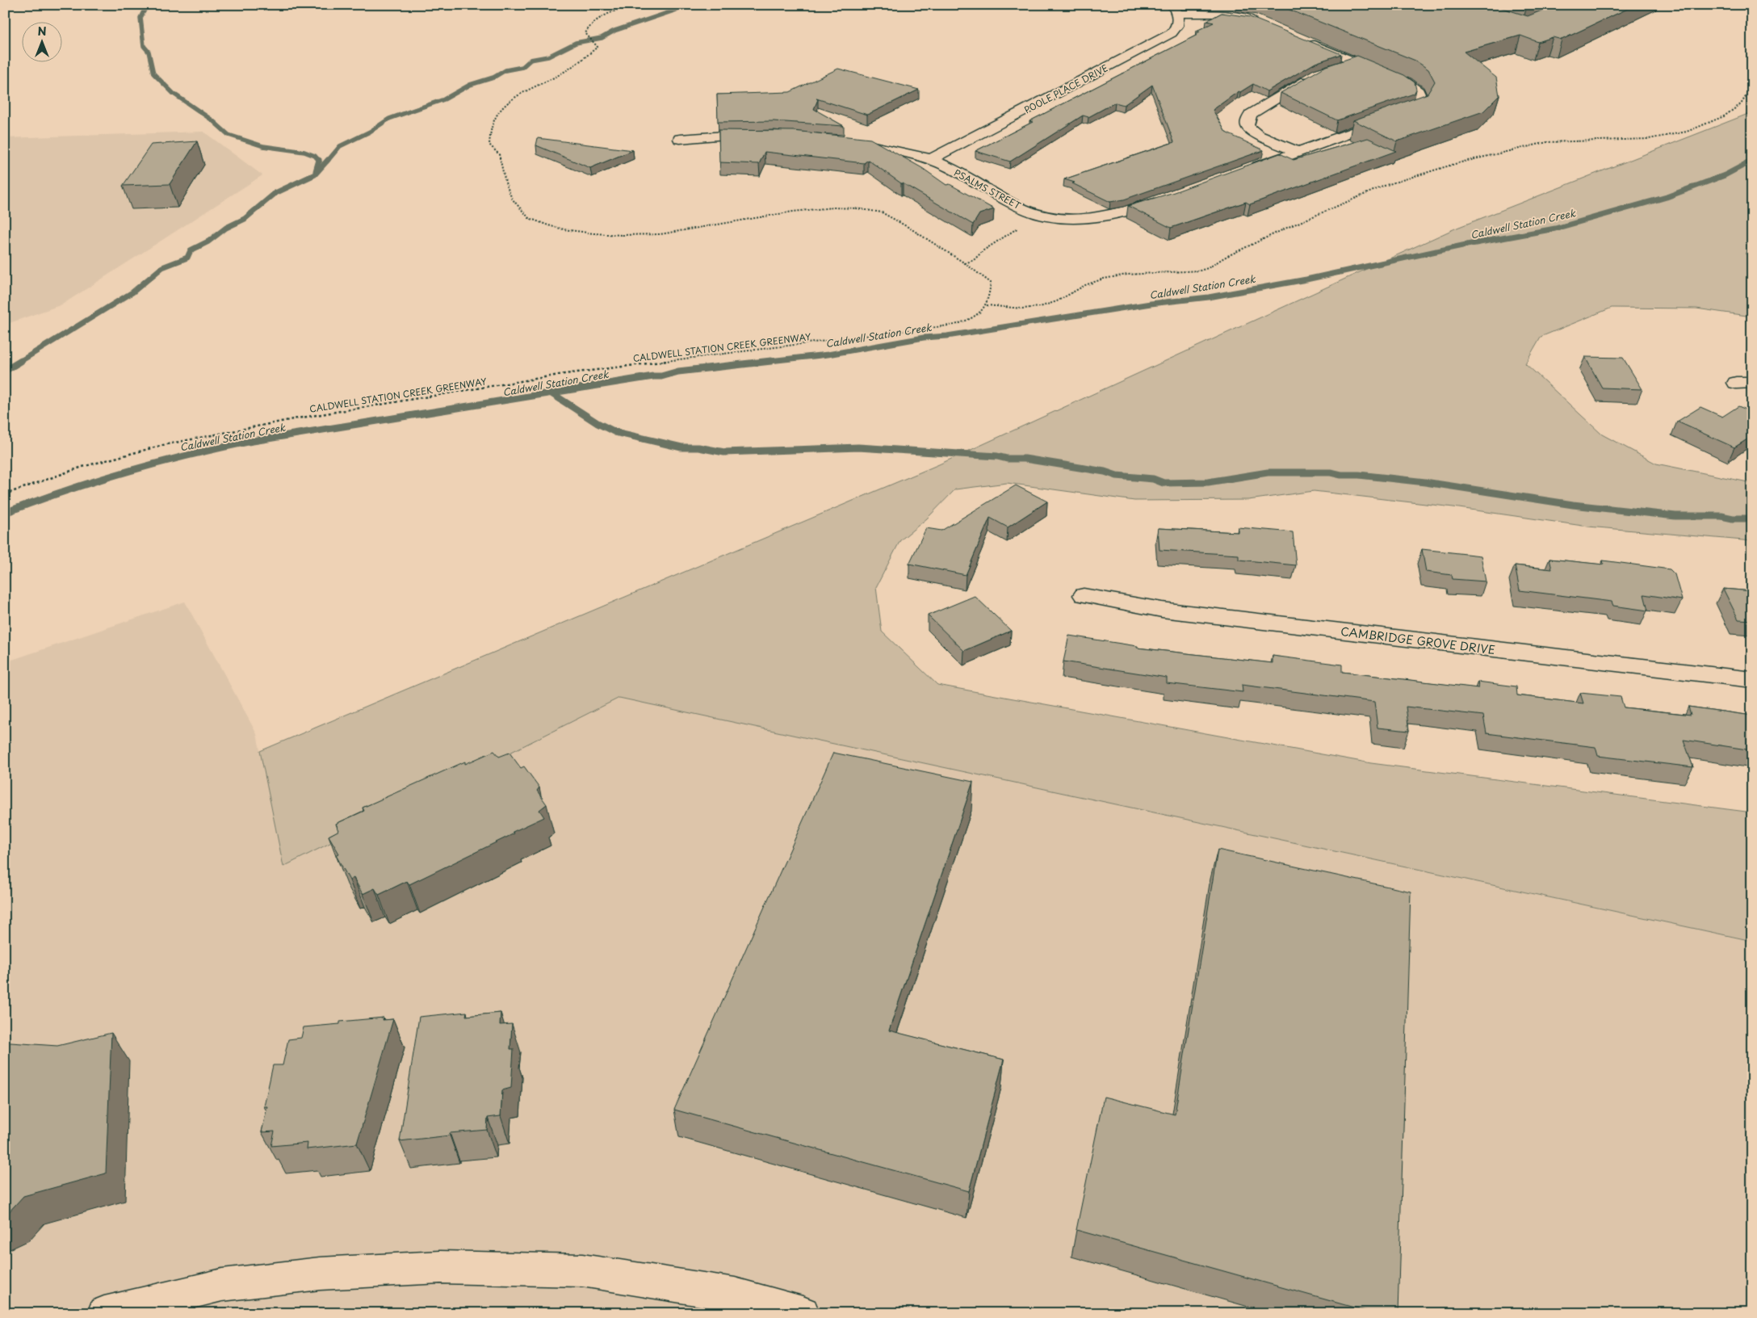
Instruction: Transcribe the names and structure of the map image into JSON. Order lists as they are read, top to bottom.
{
  "streets": {
    "street": ["POOLE PLACE DRIVE", "PSALMS STREET", "CAMBRIDGE GROVE DRIVE"],
    "path": ["CALDWELL STATION CREEK GREENWAY"]
  },
  "crossings": [
    ["POOLE PLACE DRIVE", "PSALMS STREET"]
  ],
  "water": ["Caldwell Station Creek"],
  "north": "top"
}
